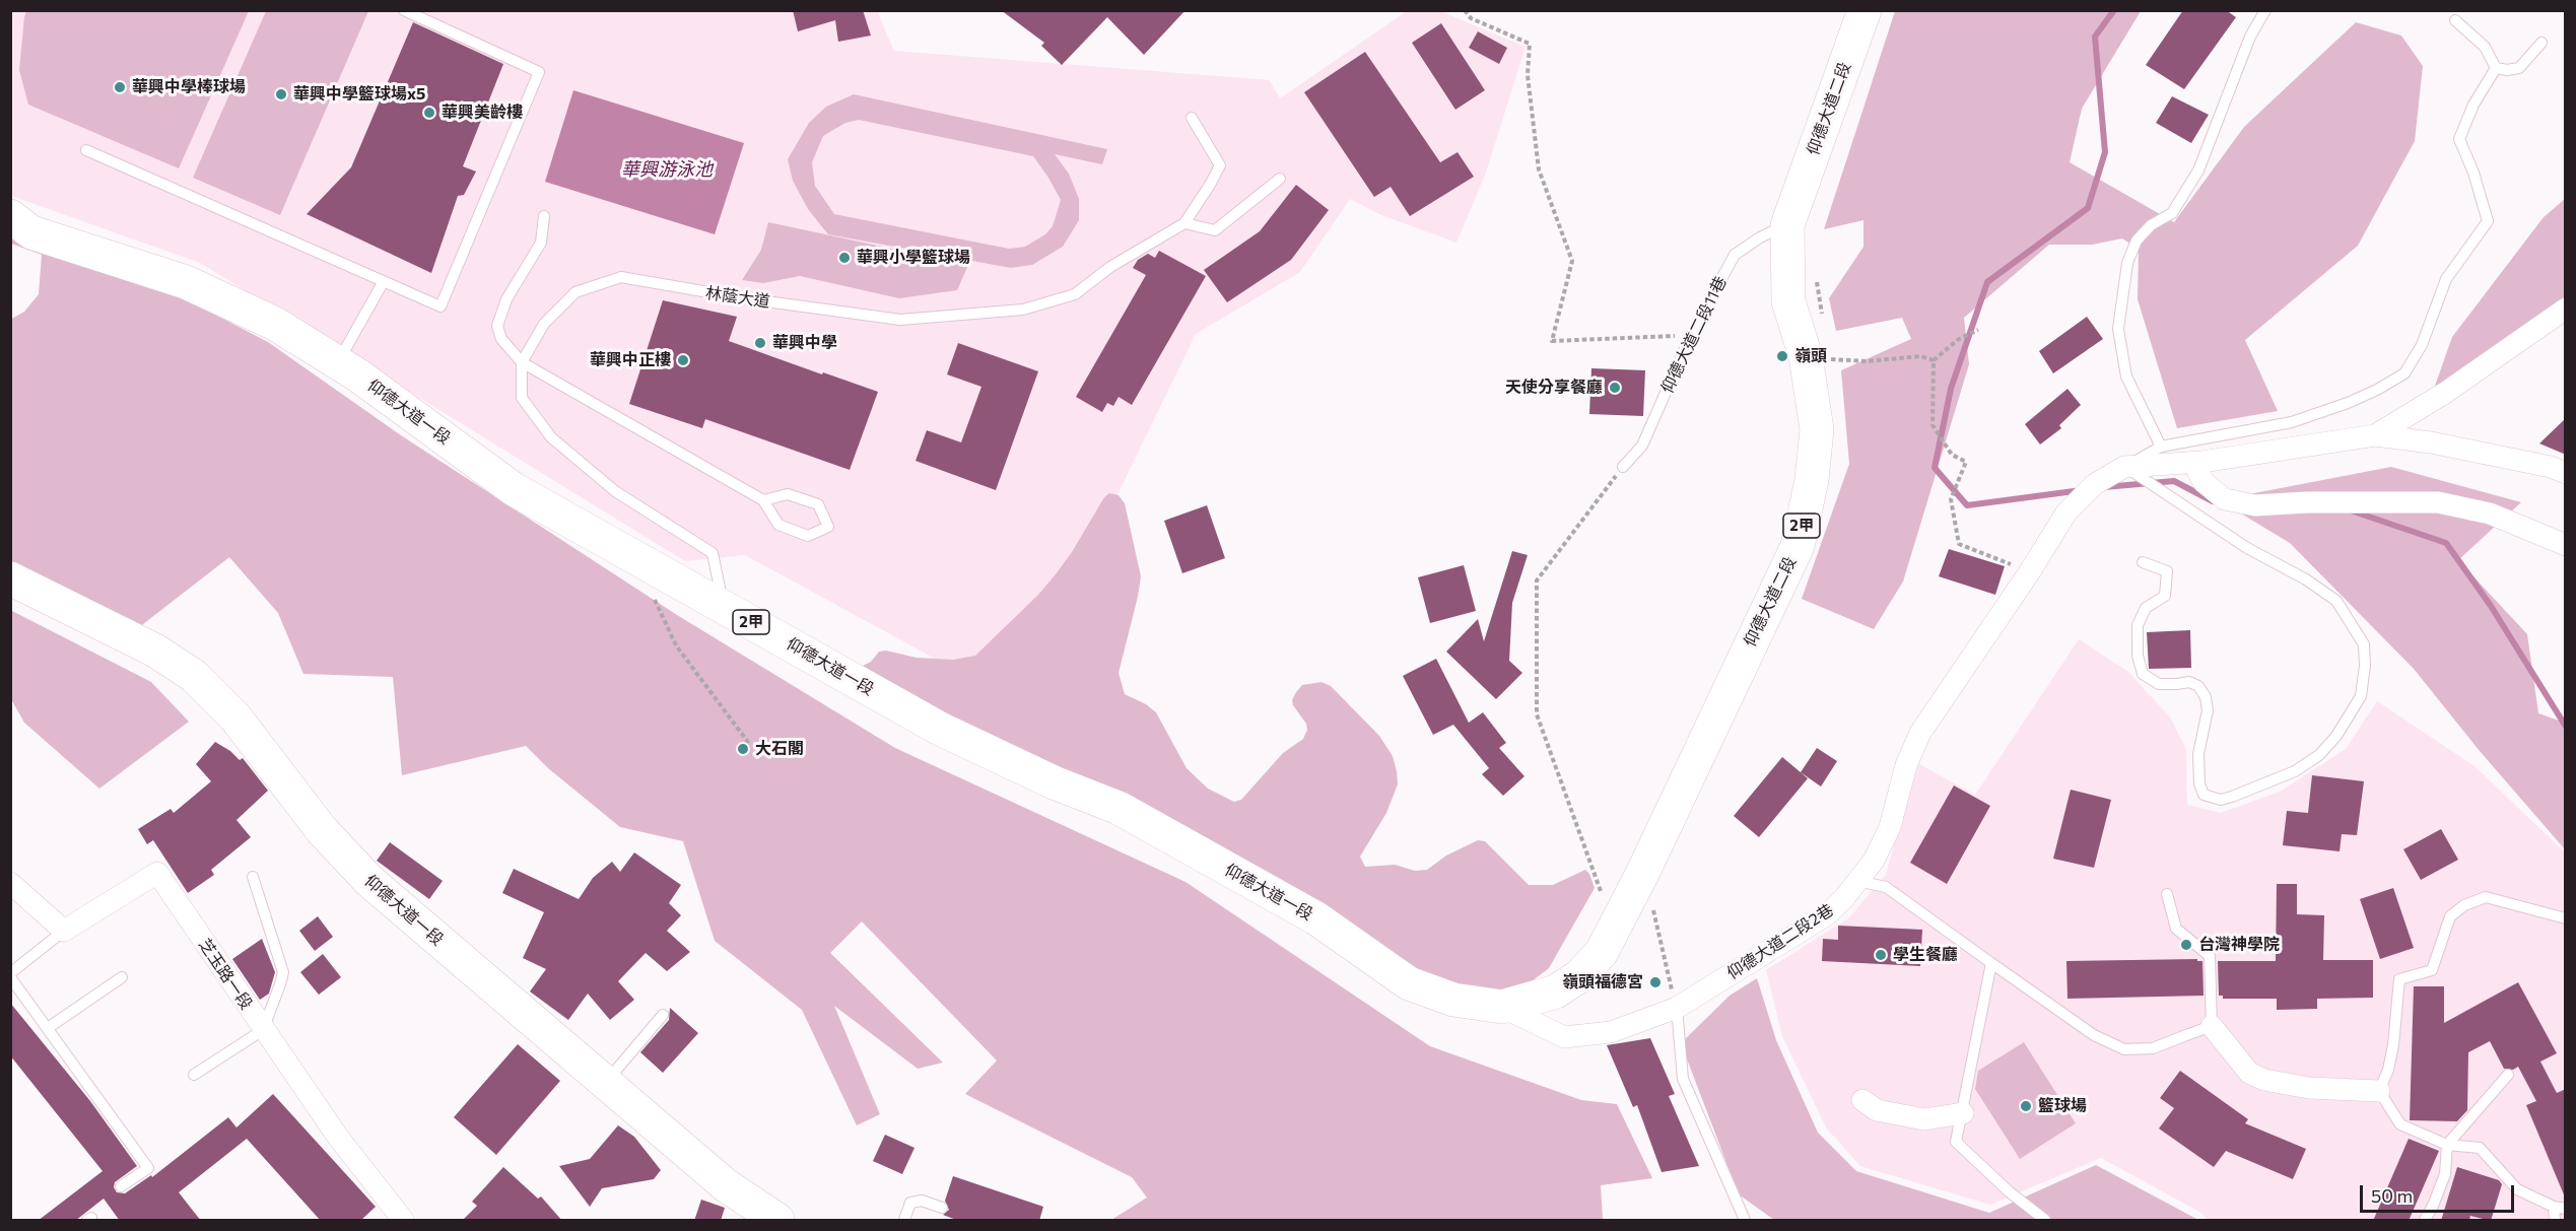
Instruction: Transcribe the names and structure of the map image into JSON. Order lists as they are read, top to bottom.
{
  "streets": {
    "main road": ["仰德大道二段", "仰德大道一段", "2甲"],
    "street": ["仰德大道二段2巷", "芝玉路一段"],
    "lane": ["林蔭大道", "仰德大道二段11巷"]
  },
  "crossings": [
    ["仰德大道二段", "仰德大道二段11巷"],
    ["仰德大道二段", "仰德大道一段"],
    ["仰德大道二段", "仰德大道二段2巷"],
    ["仰德大道一段", "仰德大道二段2巷"]
  ],
  "water": ["華興游泳池"],
  "places": [
    "華興中學棒球場",
    "華興中學籃球場x5",
    "華興美齡樓",
    "華興小學籃球場",
    "華興中學",
    "嶺頭",
    "華興中正樓",
    "天使分享餐廳",
    "大石閣",
    "台灣神學院",
    "學生餐廳",
    "嶺頭福德宮",
    "籃球場"
  ],
  "scale_bar": "50 m"
}
